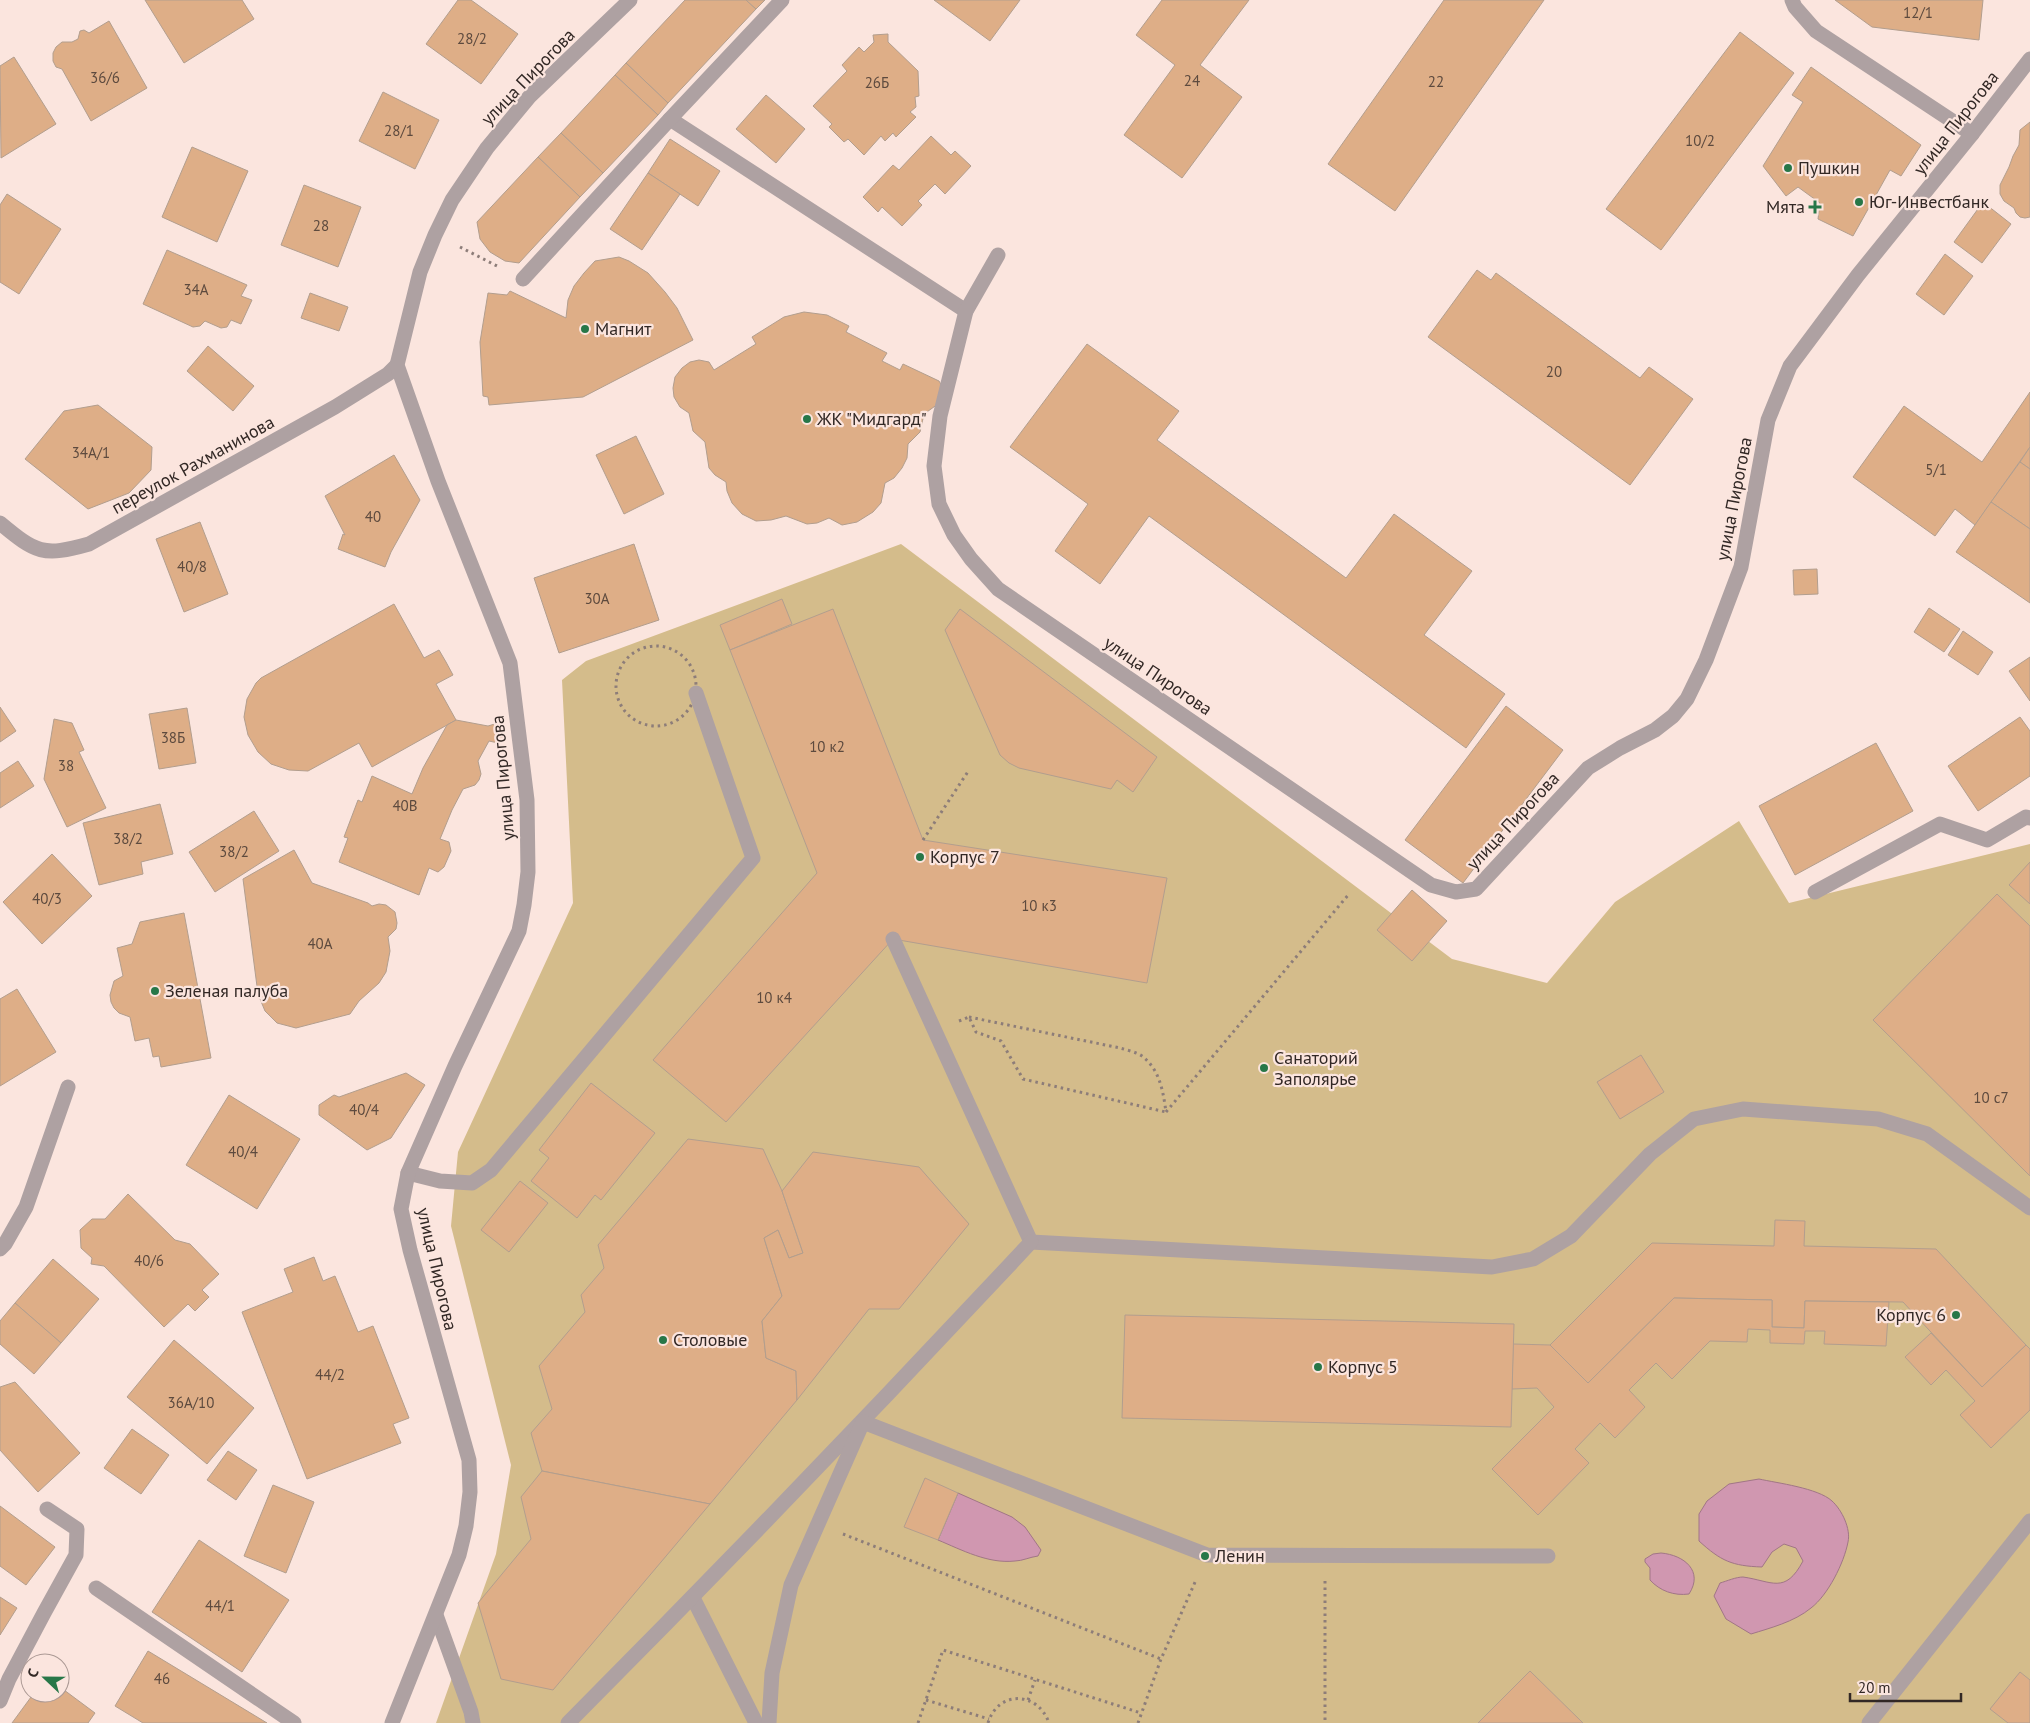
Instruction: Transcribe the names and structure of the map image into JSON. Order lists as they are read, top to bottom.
{
  "streets": {
    "street": ["улица Пирогова", "переулок Рахманинова"]
  },
  "crossings": [
    ["улица Пирогова", "переулок Рахманинова"]
  ],
  "places": {
    "other": [
      "Пушкин",
      "Юг-Инвестбанк",
      "Магнит",
      "ЖК \"Мидгард\"",
      "Корпус 7",
      "Зеленая палуба",
      "Санаторий Заполярье",
      "Корпус 6",
      "Столовые",
      "Корпус 5",
      "Ленин"
    ],
    "health": ["Мята"]
  },
  "house_numbers": [
    "12/1",
    "28/2",
    "36/6",
    "24",
    "22",
    "26Б",
    "28/1",
    "10/2",
    "28",
    "34А",
    "20",
    "34А/1",
    "5/1",
    "40",
    "40/8",
    "30А",
    "38Б",
    "10 к2",
    "38",
    "40В",
    "38/2",
    "38/2",
    "40/3",
    "10 к3",
    "40А",
    "10 к4",
    "10 с7",
    "40/4",
    "40/4",
    "40/6",
    "44/2",
    "36А/10",
    "44/1",
    "46"
  ],
  "scale_bar": "20 m",
  "north": "left"
}
